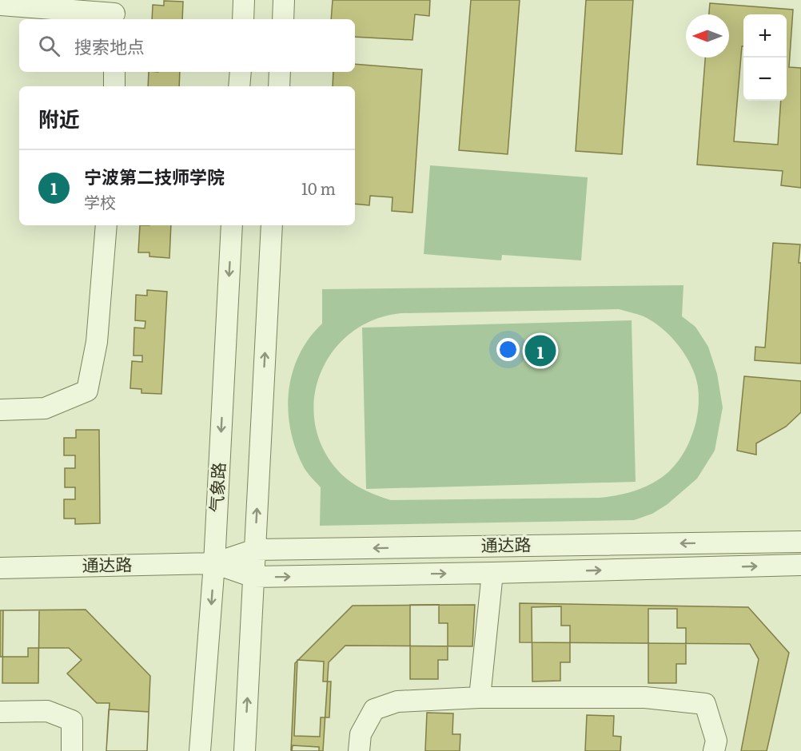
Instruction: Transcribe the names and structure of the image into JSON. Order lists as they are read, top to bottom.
{
  "streets": {
    "street": ["气象路", "通达路"]
  },
  "crossings": [
    ["气象路", "通达路"]
  ],
  "north": "left",
  "page": {
    "map_buttons": ["+", "−"],
    "search": "搜索地点",
    "heading": "附近",
    "list": [
      {
        "mark": "1",
        "name": "宁波第二技师学院",
        "note": "学校",
        "value": "10 m"
      }
    ],
    "pins": "1"
  }
}
